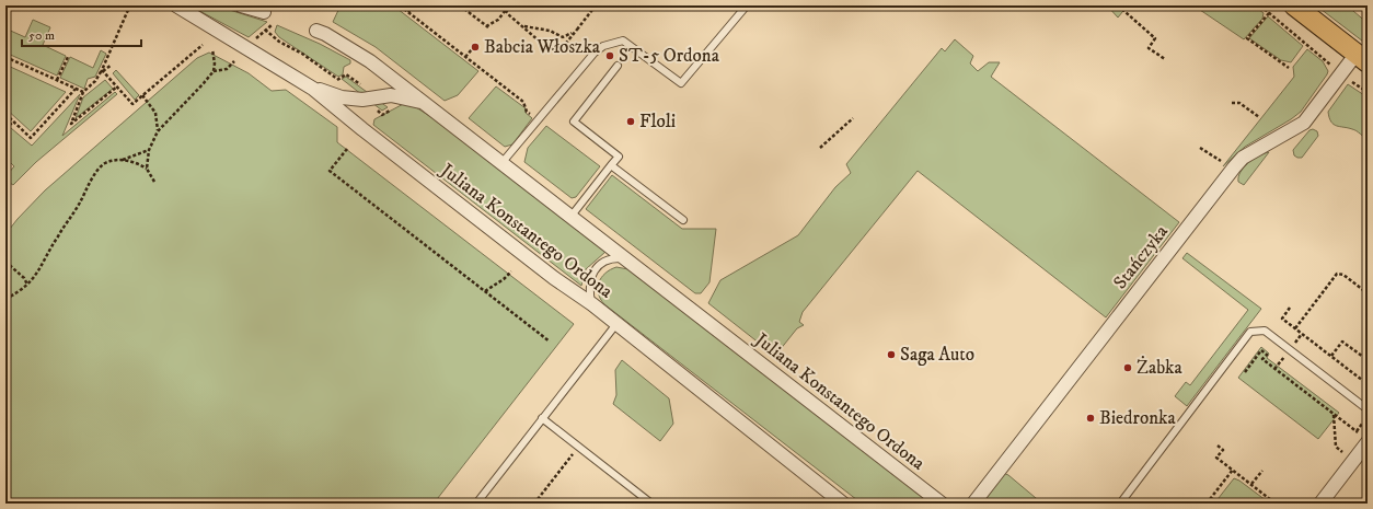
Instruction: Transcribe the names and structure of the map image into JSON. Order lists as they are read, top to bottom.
{
  "streets": {
    "street": ["Juliana Konstantego Ordona", "Stańczyka"]
  },
  "places": [
    "Babcia Włoszka",
    "ST-5 Ordona",
    "Floli",
    "Saga Auto",
    "Żabka",
    "Biedronka"
  ],
  "scale_bar": "50 m"
}
